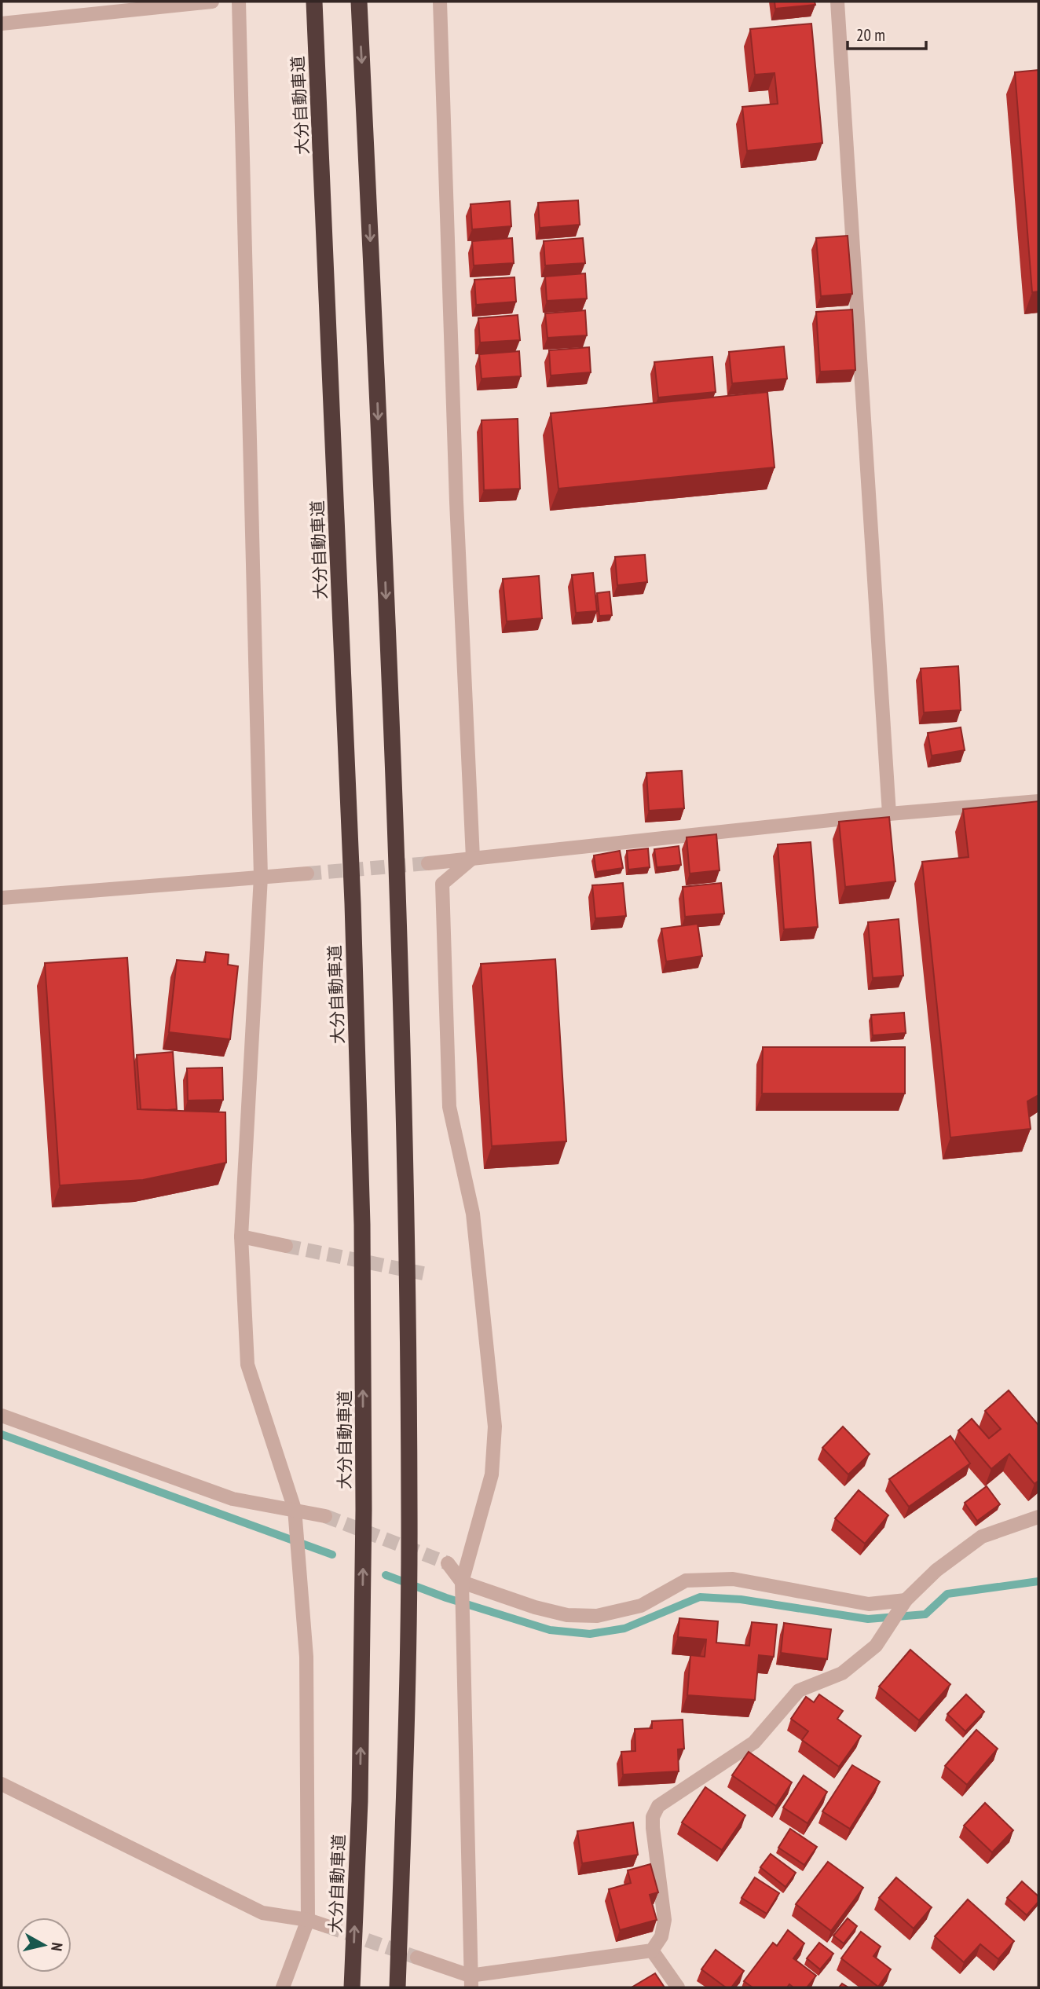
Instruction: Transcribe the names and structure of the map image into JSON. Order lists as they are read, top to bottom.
{
  "streets": {
    "highway": ["大分自動車道"]
  },
  "scale_bar": "20 m",
  "north": "right"
}
